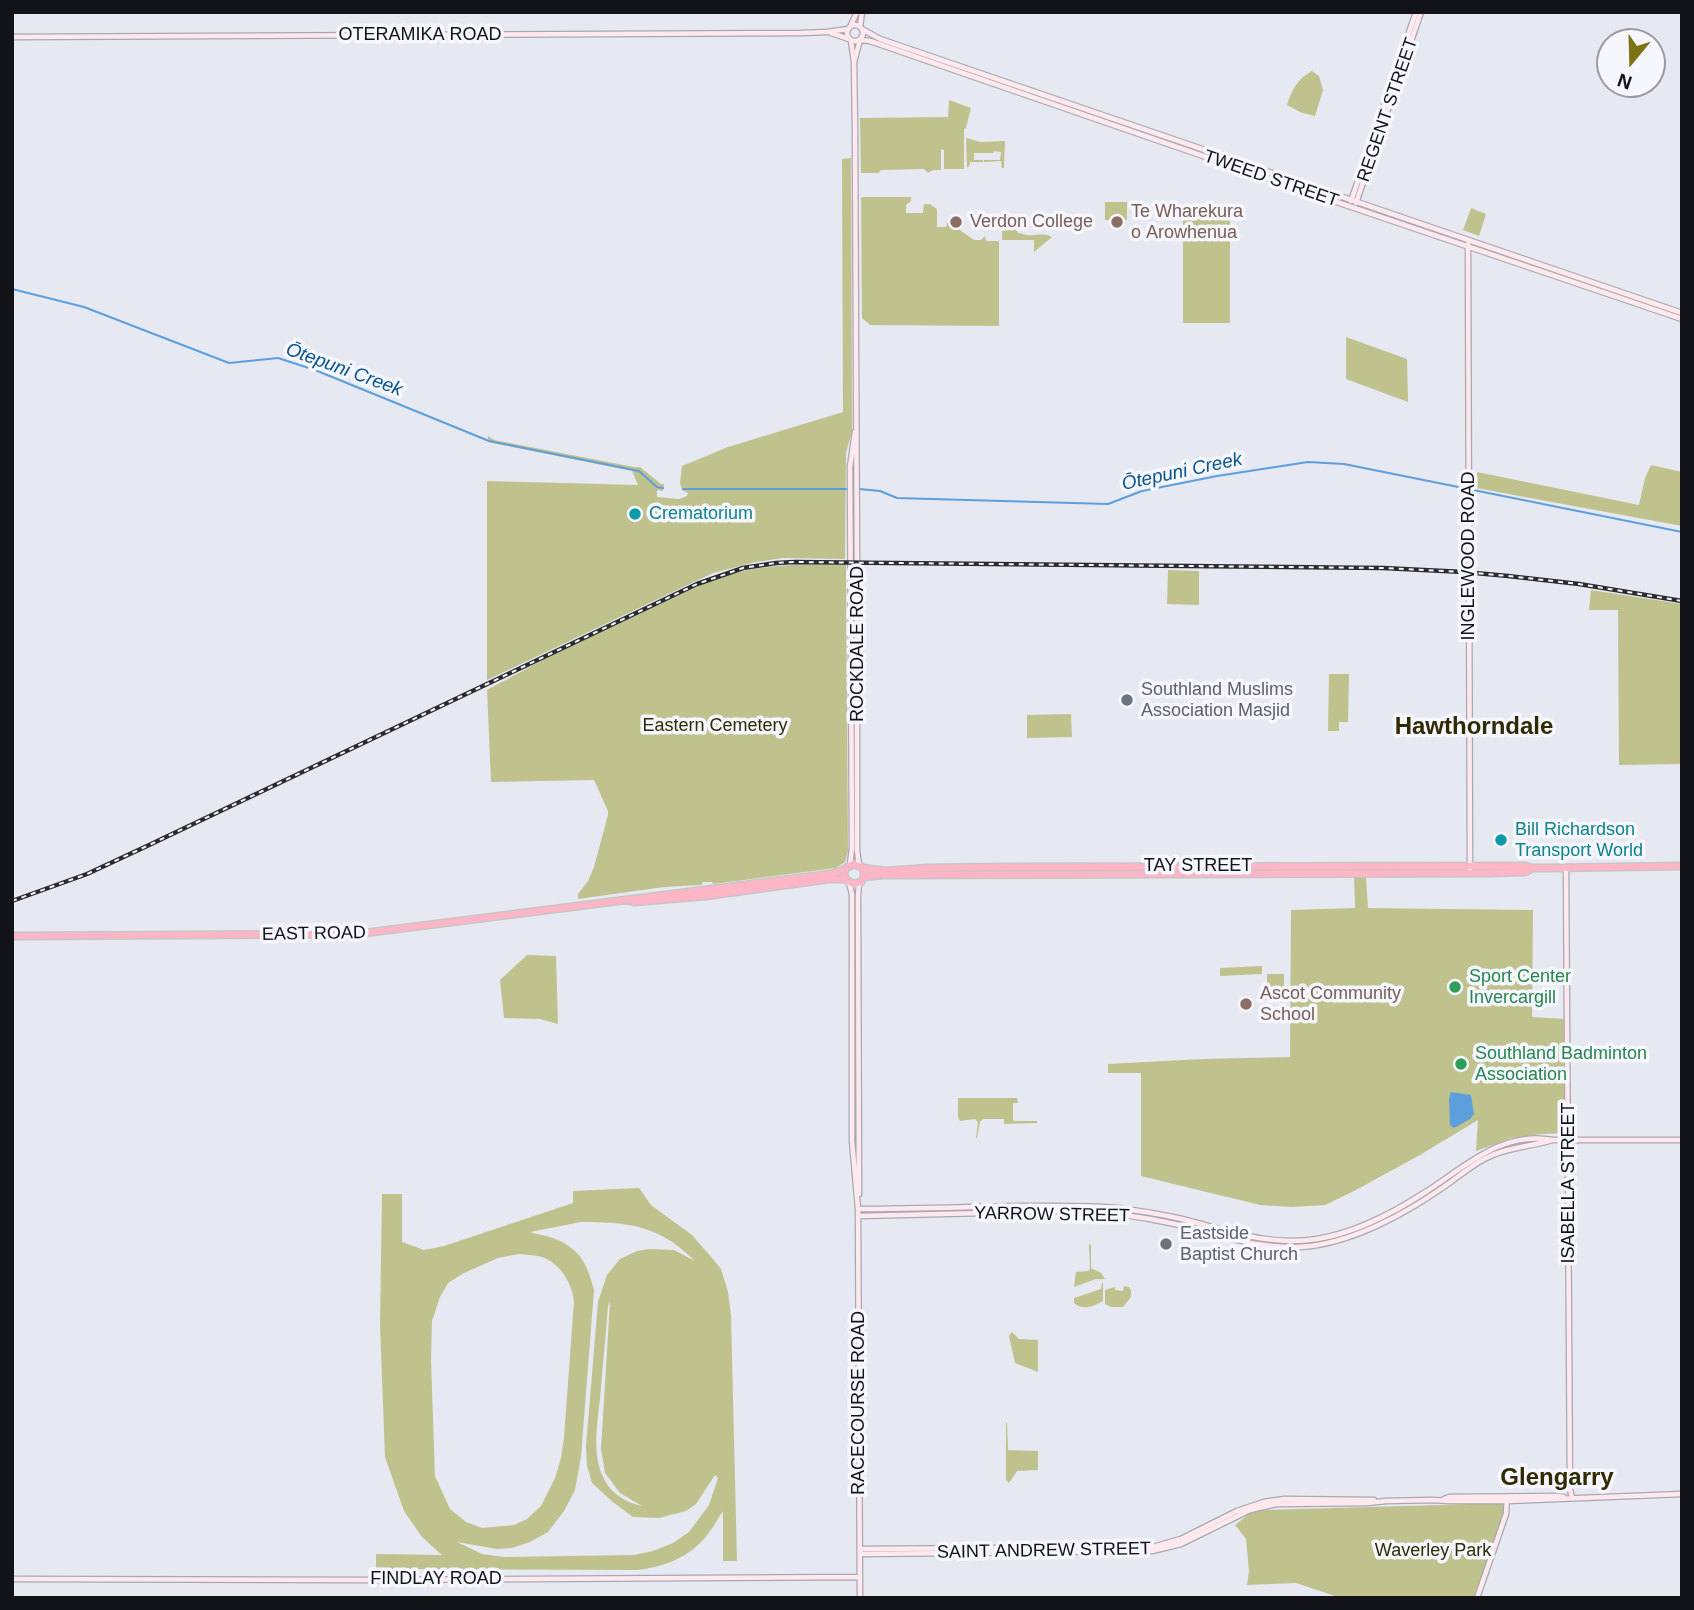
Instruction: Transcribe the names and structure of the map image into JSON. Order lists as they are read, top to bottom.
{
  "streets": {
    "highway": ["TAY STREET", "EAST ROAD"],
    "street": [
      "OTERAMIKA ROAD",
      "REGENT STREET",
      "TWEED STREET",
      "INGLEWOOD ROAD",
      "ROCKDALE ROAD",
      "ISABELLA STREET",
      "YARROW STREET",
      "RACECOURSE ROAD",
      "SAINT ANDREW STREET",
      "FINDLAY ROAD"
    ]
  },
  "crossings": [
    ["OTERAMIKA ROAD", "TWEED STREET"],
    ["OTERAMIKA ROAD", "ROCKDALE ROAD"],
    ["REGENT STREET", "TWEED STREET"],
    ["TWEED STREET", "INGLEWOOD ROAD"],
    ["TWEED STREET", "ROCKDALE ROAD"],
    ["INGLEWOOD ROAD", "TAY STREET"],
    ["ROCKDALE ROAD", "TAY STREET"],
    ["ROCKDALE ROAD", "EAST ROAD"],
    ["TAY STREET", "EAST ROAD"],
    ["TAY STREET", "ISABELLA STREET"],
    ["TAY STREET", "RACECOURSE ROAD"],
    ["EAST ROAD", "RACECOURSE ROAD"],
    ["ISABELLA STREET", "YARROW STREET"],
    ["ISABELLA STREET", "SAINT ANDREW STREET"],
    ["YARROW STREET", "RACECOURSE ROAD"],
    ["RACECOURSE ROAD", "SAINT ANDREW STREET"],
    ["RACECOURSE ROAD", "FINDLAY ROAD"]
  ],
  "districts": ["Hawthorndale", "Glengarry"],
  "water": ["Ōtepuni Creek"],
  "parks": ["Eastern Cemetery", "Waverley Park"],
  "places": [
    "Verdon College",
    "Te Wharekura o Arowhenua",
    "Crematorium",
    "Southland Muslims Association Masjid",
    "Bill Richardson Transport World",
    "Sport Center Invercargill",
    "Ascot Community School",
    "Southland Badminton Association",
    "Eastside Baptist Church"
  ],
  "north": "bottom"
}
